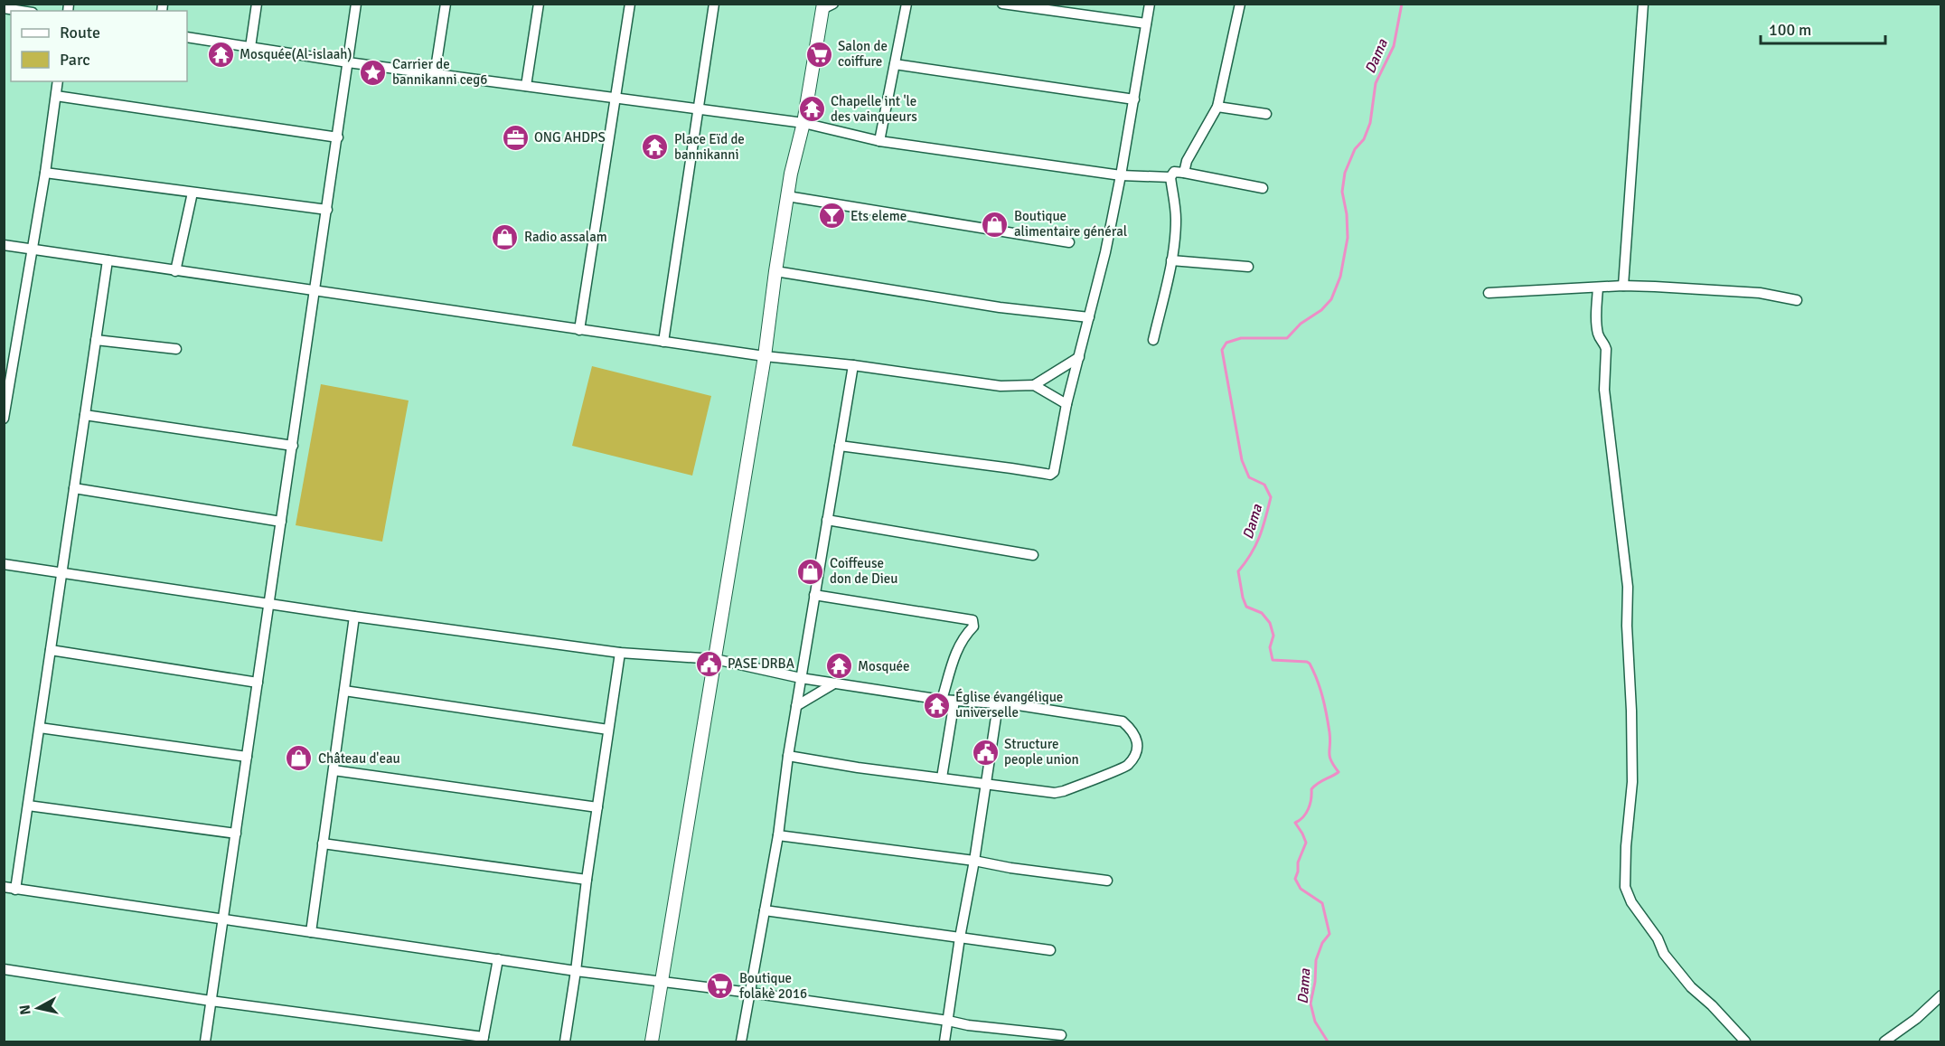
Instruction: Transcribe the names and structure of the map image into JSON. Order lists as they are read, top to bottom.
{
  "water": ["Dama"],
  "places": {
    "temple": [
      "Mosquée(Al-islaah)",
      "Chapelle int 'le des vainqueurs",
      "Place Eïd de bannikanni",
      "Mosquée",
      "Église évangélique universelle"
    ],
    "supermarket": ["Salon de coiffure", "Boutique folakè 2016"],
    "place": ["Carrier de bannikanni ceg6"],
    "office": ["ONG AHDPS"],
    "bar": ["Ets eleme"],
    "shop": [
      "Boutique alimentaire général",
      "Radio assalam",
      "Coiffeuse don de Dieu",
      "Château d'eau"
    ],
    "public building": ["PASE DRBA", "Structure people union"]
  },
  "legend": ["Route", "Parc"],
  "scale_bar": "100 m",
  "north": "left"
}
